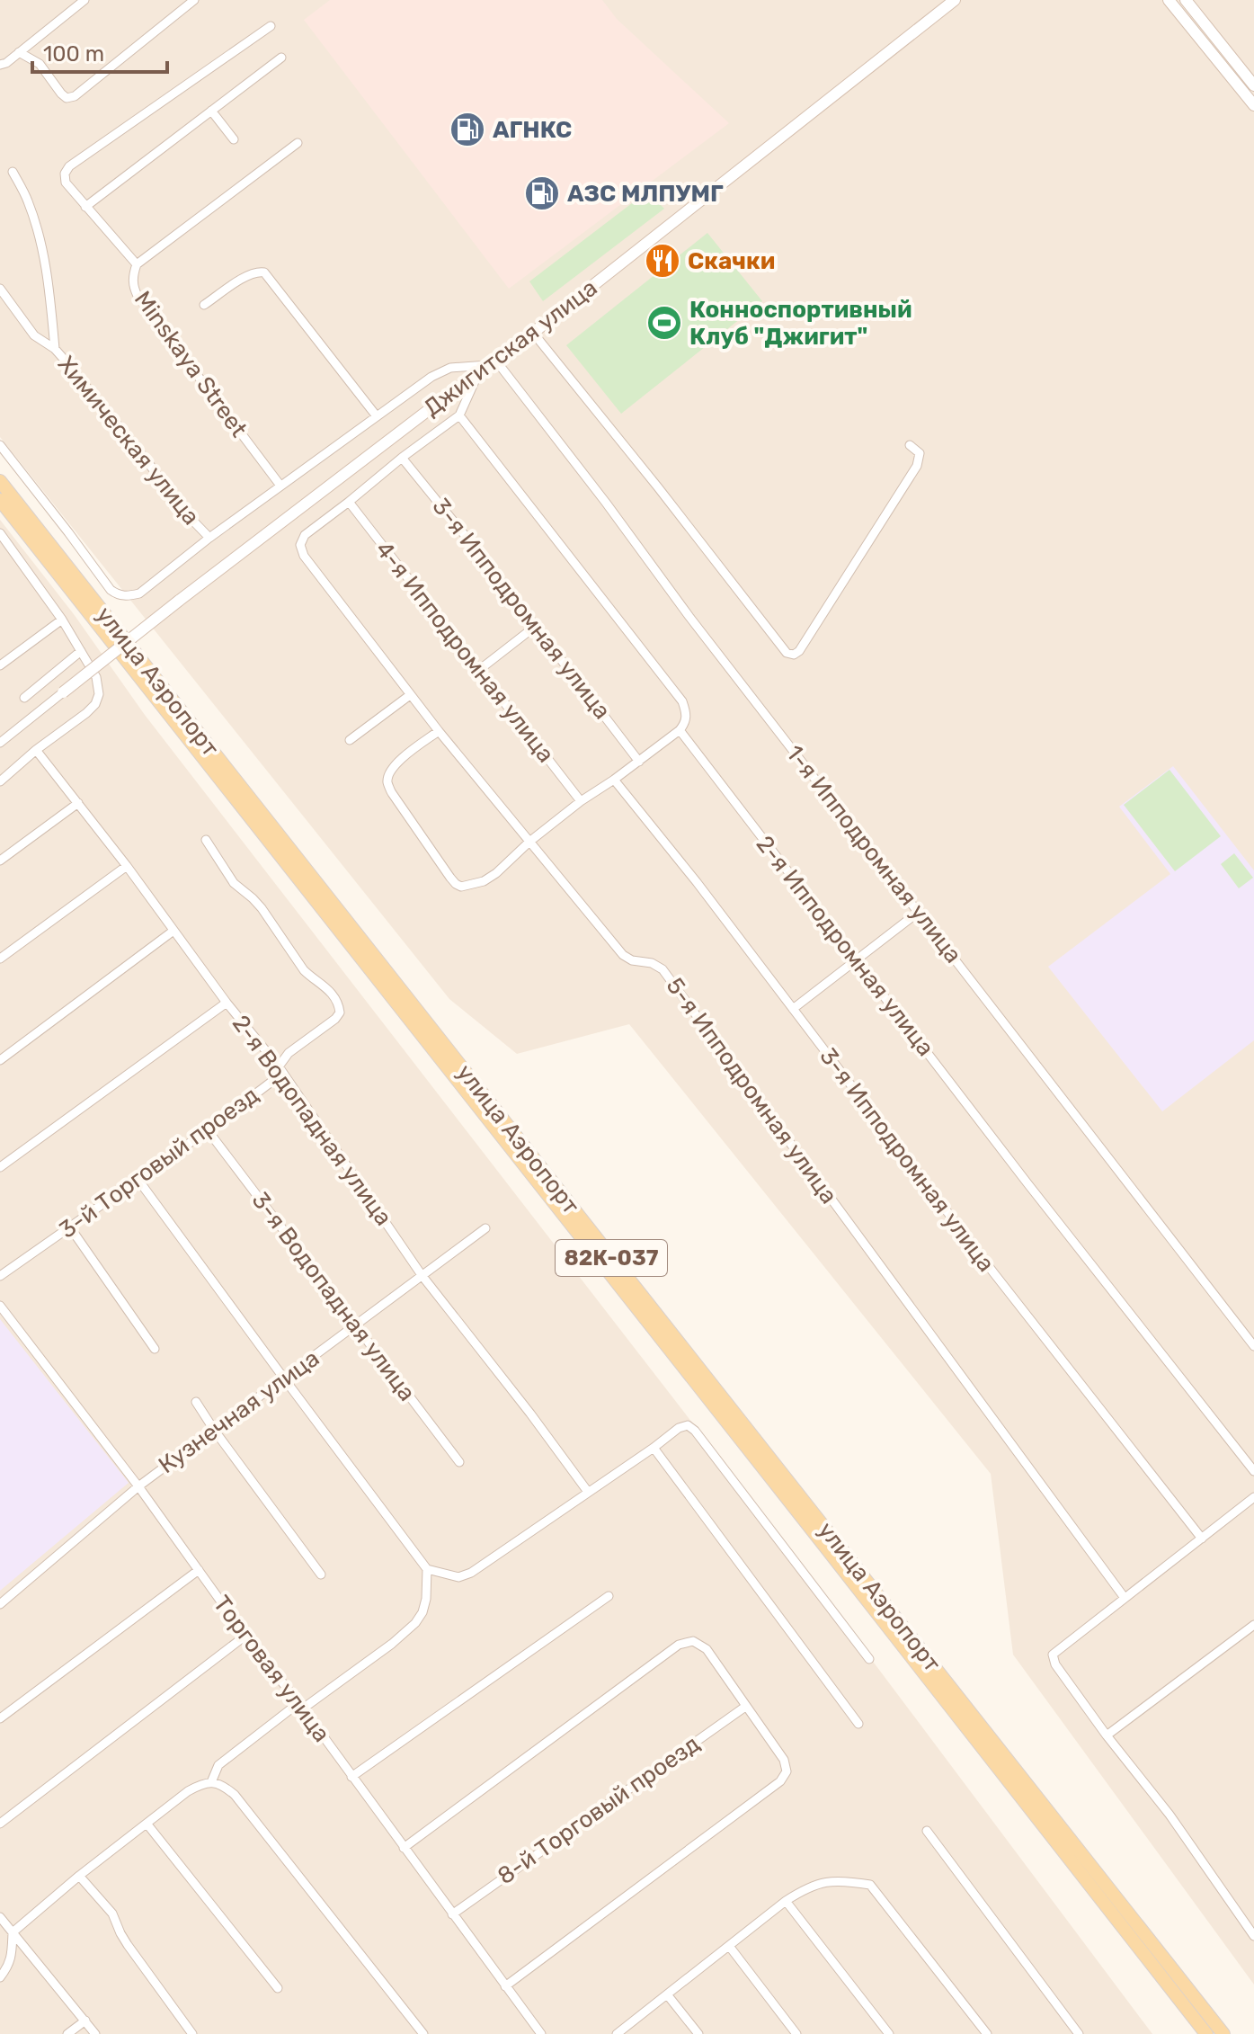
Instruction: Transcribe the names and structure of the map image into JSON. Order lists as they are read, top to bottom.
{
  "streets": {
    "main road": ["улица Аэропорт", "82К-037"],
    "street": [
      "Джигитская улица",
      "Minskaya Street",
      "Химическая улица",
      "3-я Ипподромная улица",
      "4-я Ипподромная улица",
      "1-я Ипподромная улица",
      "2-я Ипподромная улица",
      "5-я Ипподромная улица",
      "2-я Водопадная улица",
      "3-й Торговый проезд",
      "3-я Водопадная улица",
      "Кузнечная улица",
      "Торговая улица",
      "8-й Торговый проезд"
    ]
  },
  "crossings": [
    ["Джигитская улица", "Химическая улица"],
    ["Джигитская улица", "1-я Ипподромная улица"],
    ["Minskaya Street", "Химическая улица"],
    ["Химическая улица", "1-я Ипподромная улица"],
    ["4-я Ипподромная улица", "5-я Ипподромная улица"],
    ["2-я Водопадная улица", "3-й Торговый проезд"],
    ["2-я Водопадная улица", "Кузнечная улица"],
    ["3-й Торговый проезд", "3-я Водопадная улица"],
    ["3-я Водопадная улица", "Кузнечная улица"],
    ["Кузнечная улица", "Торговая улица"],
    ["Торговая улица", "8-й Торговый проезд"]
  ],
  "places": {
    "fuel station": ["АГНКС", "АЗС МЛПУМГ"],
    "restaurant": ["Скачки"],
    "sports": ["Конноспортивный Клуб \"Джигит\""]
  },
  "scale_bar": "100 m"
}
